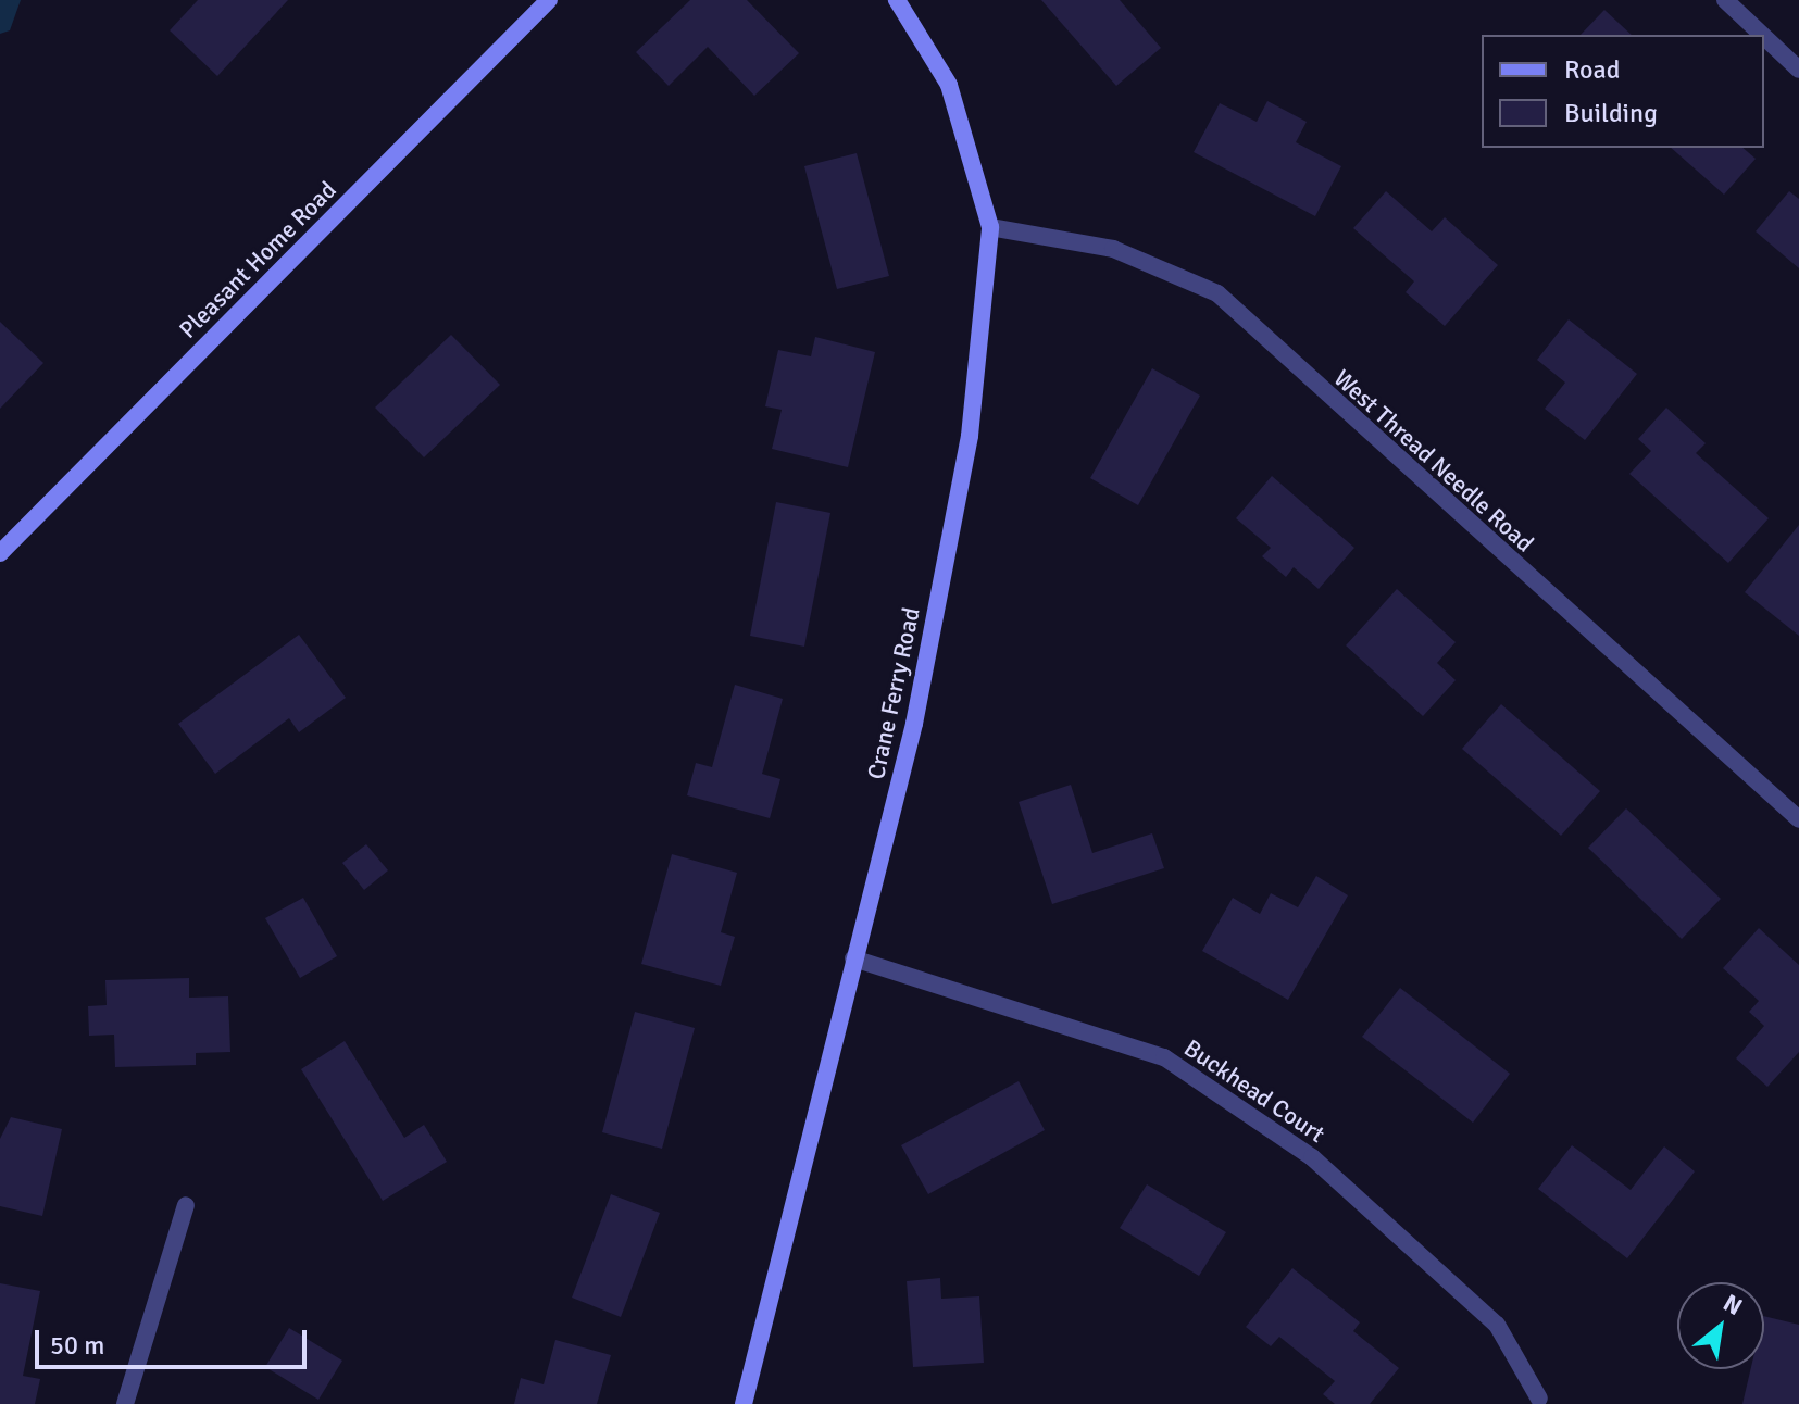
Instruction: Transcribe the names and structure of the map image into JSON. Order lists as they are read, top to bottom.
{
  "streets": {
    "street": [
      "Pleasant Home Road",
      "West Thread Needle Road",
      "Crane Ferry Road",
      "Buckhead Court"
    ]
  },
  "crossings": [
    ["West Thread Needle Road", "Crane Ferry Road"],
    ["Crane Ferry Road", "Buckhead Court"]
  ],
  "legend": ["Road", "Building"],
  "scale_bar": "50 m",
  "north": "top right"
}
